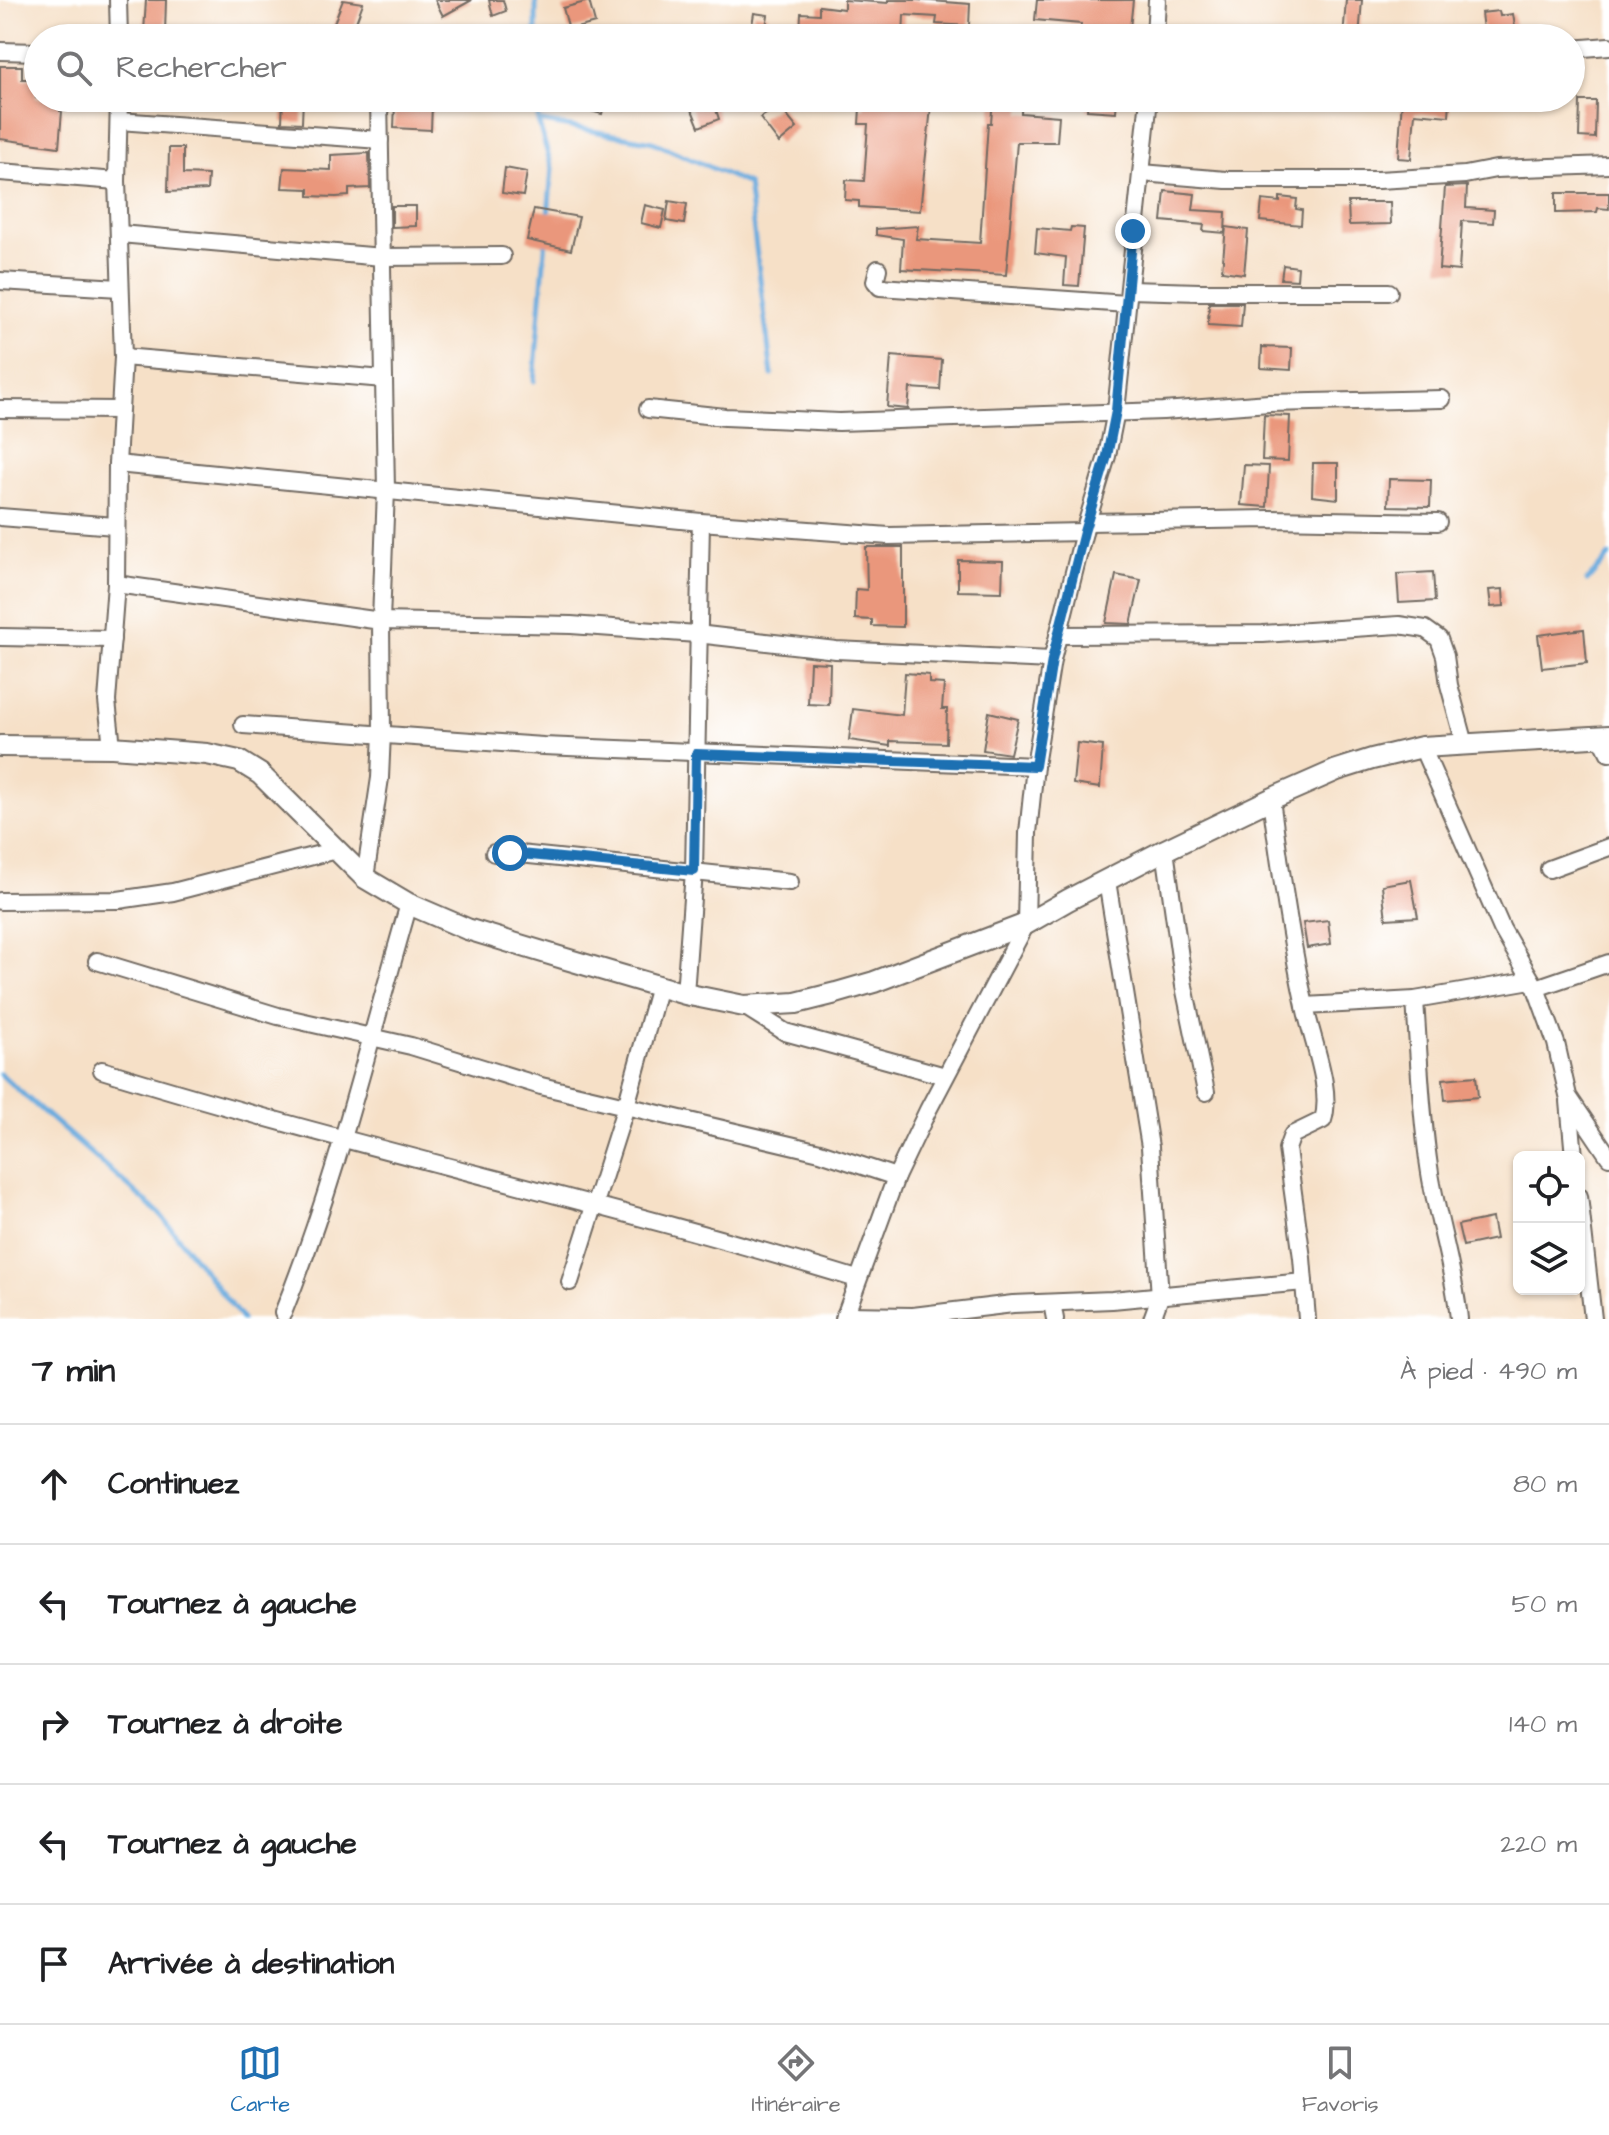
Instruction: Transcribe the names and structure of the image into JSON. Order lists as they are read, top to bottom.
{
  "page": {
    "search": "Rechercher",
    "heading": ["7 min", "À pied · 490 m"],
    "list": [
      ["Continuez", "80 m"],
      ["Tournez à gauche", "50 m"],
      ["Tournez à droite", "140 m"],
      ["Tournez à gauche", "220 m"],
      "Arrivée à destination"
    ],
    "nav": ["Carte", "Itinéraire", "Favoris"]
  }
}
